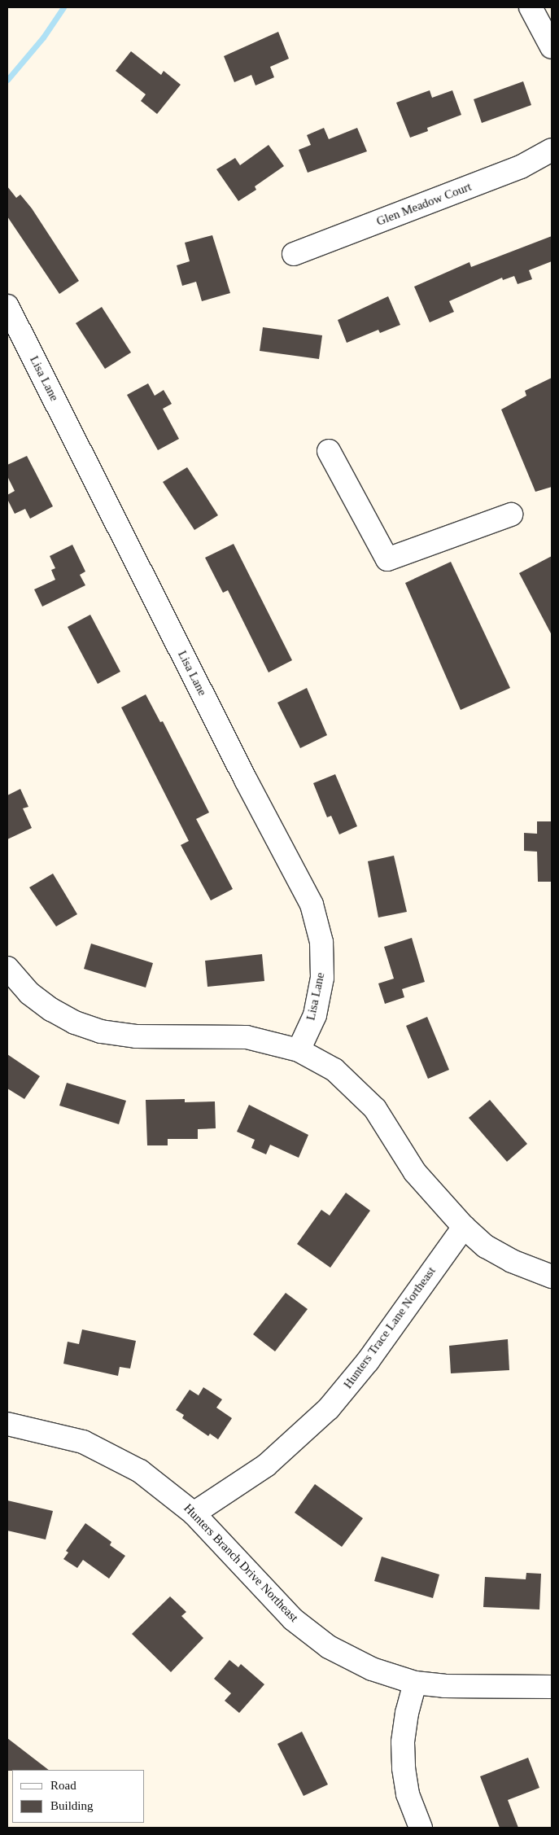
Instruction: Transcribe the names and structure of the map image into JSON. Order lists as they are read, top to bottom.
{
  "streets": {
    "street": [
      "Glen Meadow Court",
      "Lisa Lane",
      "Hunters Trace Lane Northeast",
      "Hunters Branch Drive Northeast"
    ]
  },
  "crossings": [
    ["Hunters Trace Lane Northeast", "Hunters Branch Drive Northeast"]
  ],
  "legend": ["Road", "Building"]
}
